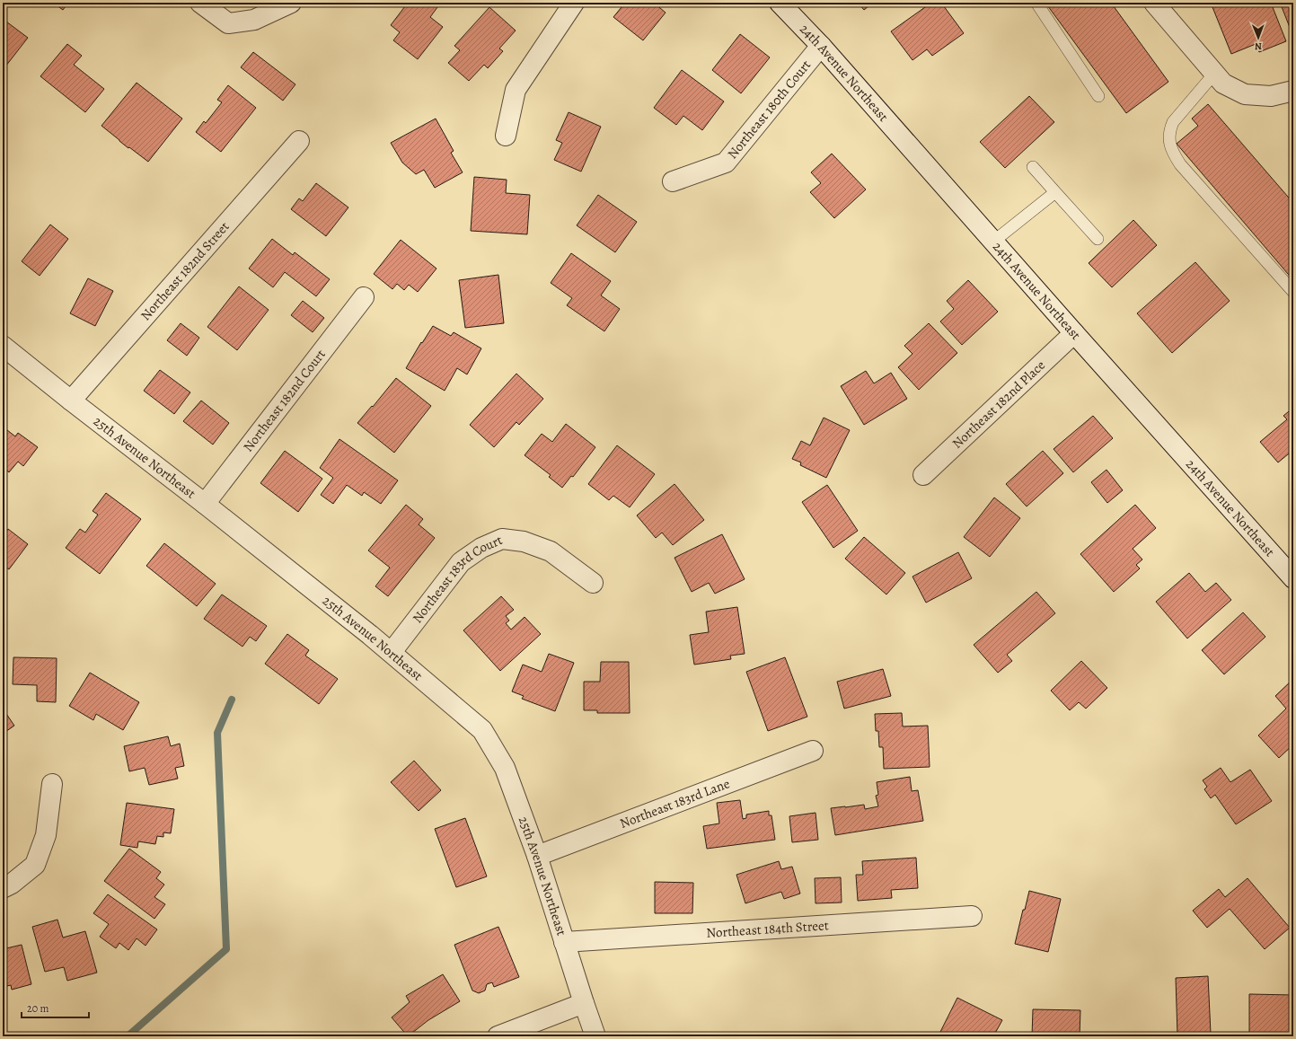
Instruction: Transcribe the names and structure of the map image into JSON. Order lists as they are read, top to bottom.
{
  "streets": {
    "street": [
      "24th Avenue Northeast",
      "Northeast 180th Court",
      "Northeast 182nd Street",
      "Northeast 182nd Court",
      "Northeast 182nd Place",
      "25th Avenue Northeast",
      "Northeast 183rd Court",
      "Northeast 183rd Lane",
      "Northeast 184th Street"
    ]
  },
  "crossings": [
    ["24th Avenue Northeast", "Northeast 180th Court"],
    ["24th Avenue Northeast", "Northeast 182nd Place"],
    ["Northeast 182nd Street", "25th Avenue Northeast"],
    ["Northeast 182nd Court", "25th Avenue Northeast"],
    ["25th Avenue Northeast", "Northeast 183rd Court"],
    ["25th Avenue Northeast", "Northeast 183rd Lane"],
    ["25th Avenue Northeast", "Northeast 184th Street"]
  ],
  "scale_bar": "20 m",
  "north": "bottom"
}
